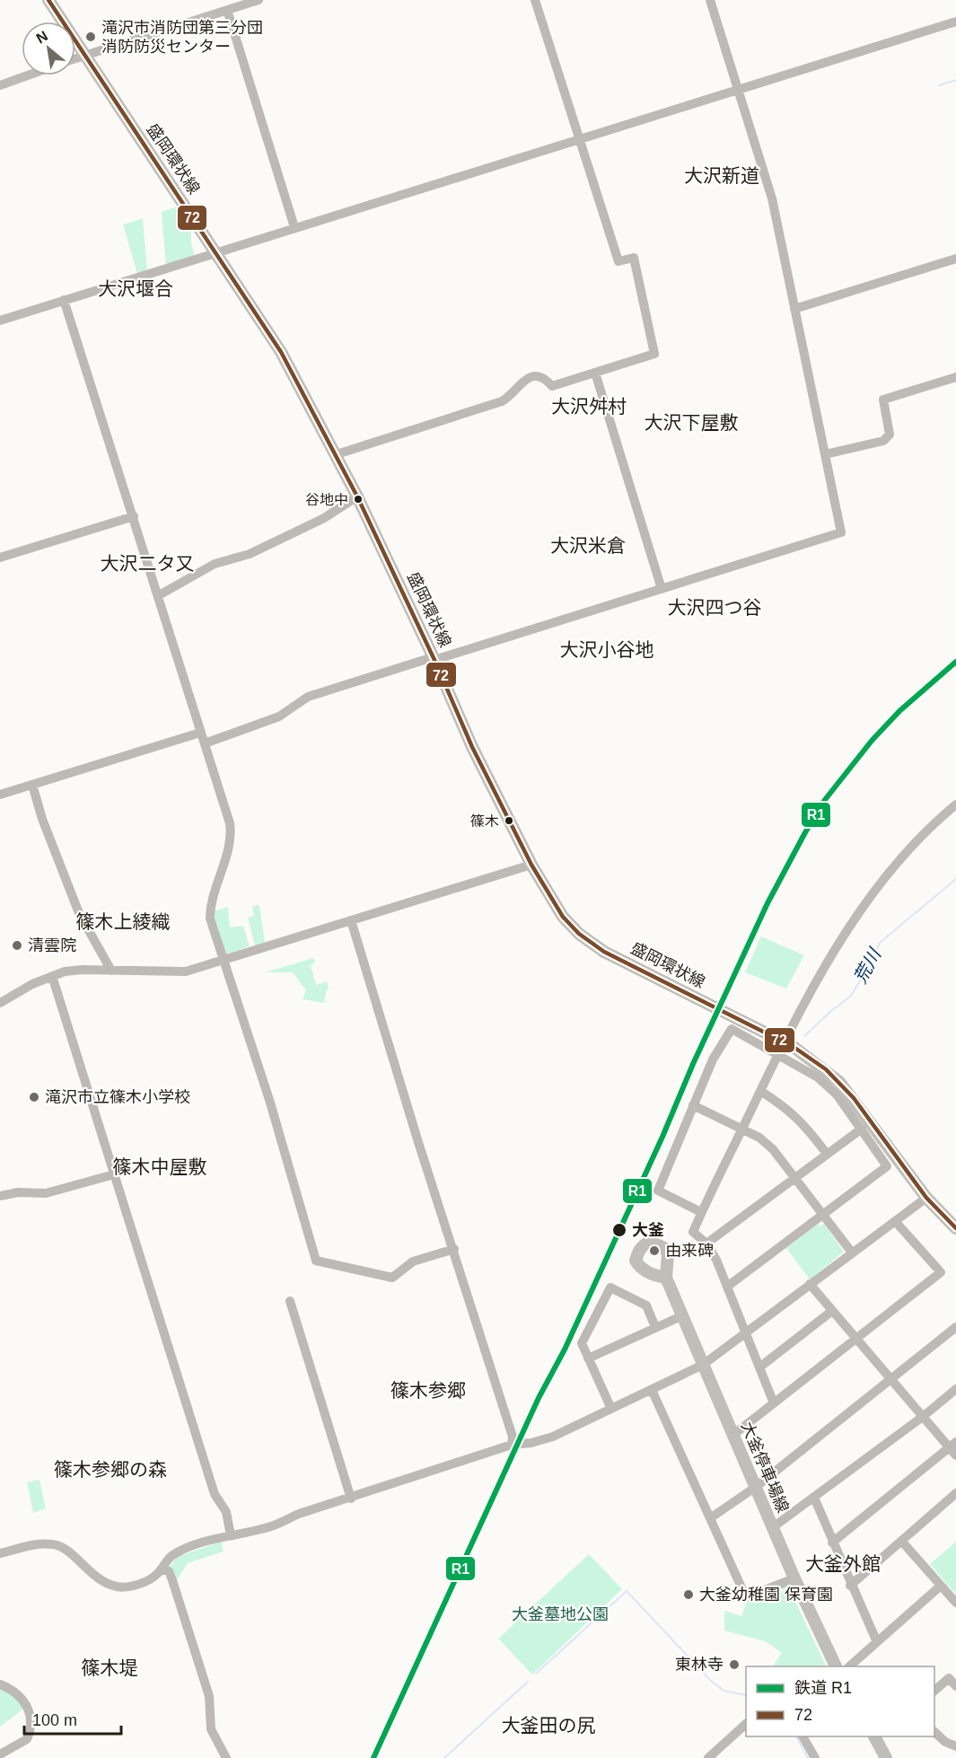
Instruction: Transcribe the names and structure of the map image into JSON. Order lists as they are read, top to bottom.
{
  "streets": {
    "main road": ["盛岡環状線", "大釜停車場線"]
  },
  "districts": [
    "大沢新道",
    "大沢堰合",
    "大沢舛村",
    "大沢下屋敷",
    "大沢米倉",
    "大沢二タ又",
    "大沢四つ谷",
    "大沢小谷地",
    "篠木上綾織",
    "篠木中屋敷",
    "篠木参郷",
    "篠木参郷の森",
    "大釜外館",
    "篠木堤",
    "大釜田の尻"
  ],
  "water": ["荒川"],
  "parks": ["大釜墓地公園"],
  "places": [
    "滝沢市消防団第三分団 消防防災センター",
    "谷地中",
    "篠木",
    "清雲院",
    "滝沢市立篠木小学校",
    "大釜",
    "由来碑",
    "大釜幼稚園 保育園",
    "東林寺"
  ],
  "lines": ["transit line 72", "rail line R1"],
  "legend": ["鉄道 R1", "72"],
  "scale_bar": "100 m",
  "north": "top left"
}
